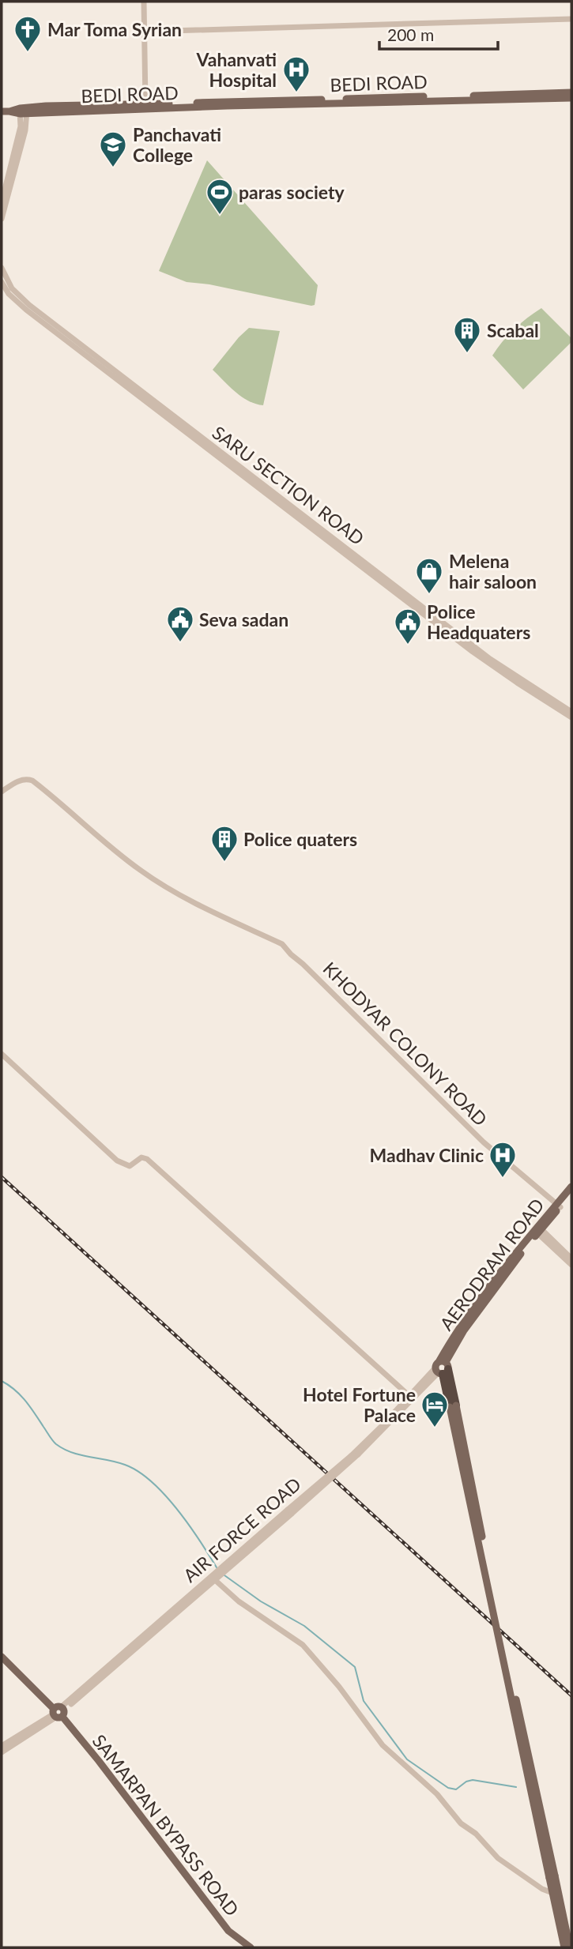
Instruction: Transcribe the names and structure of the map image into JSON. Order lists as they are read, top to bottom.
{
  "streets": {
    "main road": ["BEDI ROAD", "AERODRAM ROAD", "SAMARPAN BYPASS ROAD"],
    "street": ["SARU SECTION ROAD", "KHODYAR COLONY ROAD", "AIR FORCE ROAD"]
  },
  "crossings": [
    ["KHODYAR COLONY ROAD", "AERODRAM ROAD"],
    ["AERODRAM ROAD", "AIR FORCE ROAD"],
    ["AIR FORCE ROAD", "SAMARPAN BYPASS ROAD"]
  ],
  "places": {
    "church": ["Mar Toma Syrian"],
    "hospital": ["Vahanvati Hospital", "Madhav Clinic"],
    "school or university": ["Panchavati College"],
    "sports": ["paras society"],
    "building": ["Scabal", "Police quaters"],
    "shop": ["Melena hair saloon"],
    "public building": ["Seva sadan", "Police Headquaters"],
    "hotel": ["Hotel Fortune Palace"]
  },
  "scale_bar": "200 m"
}
